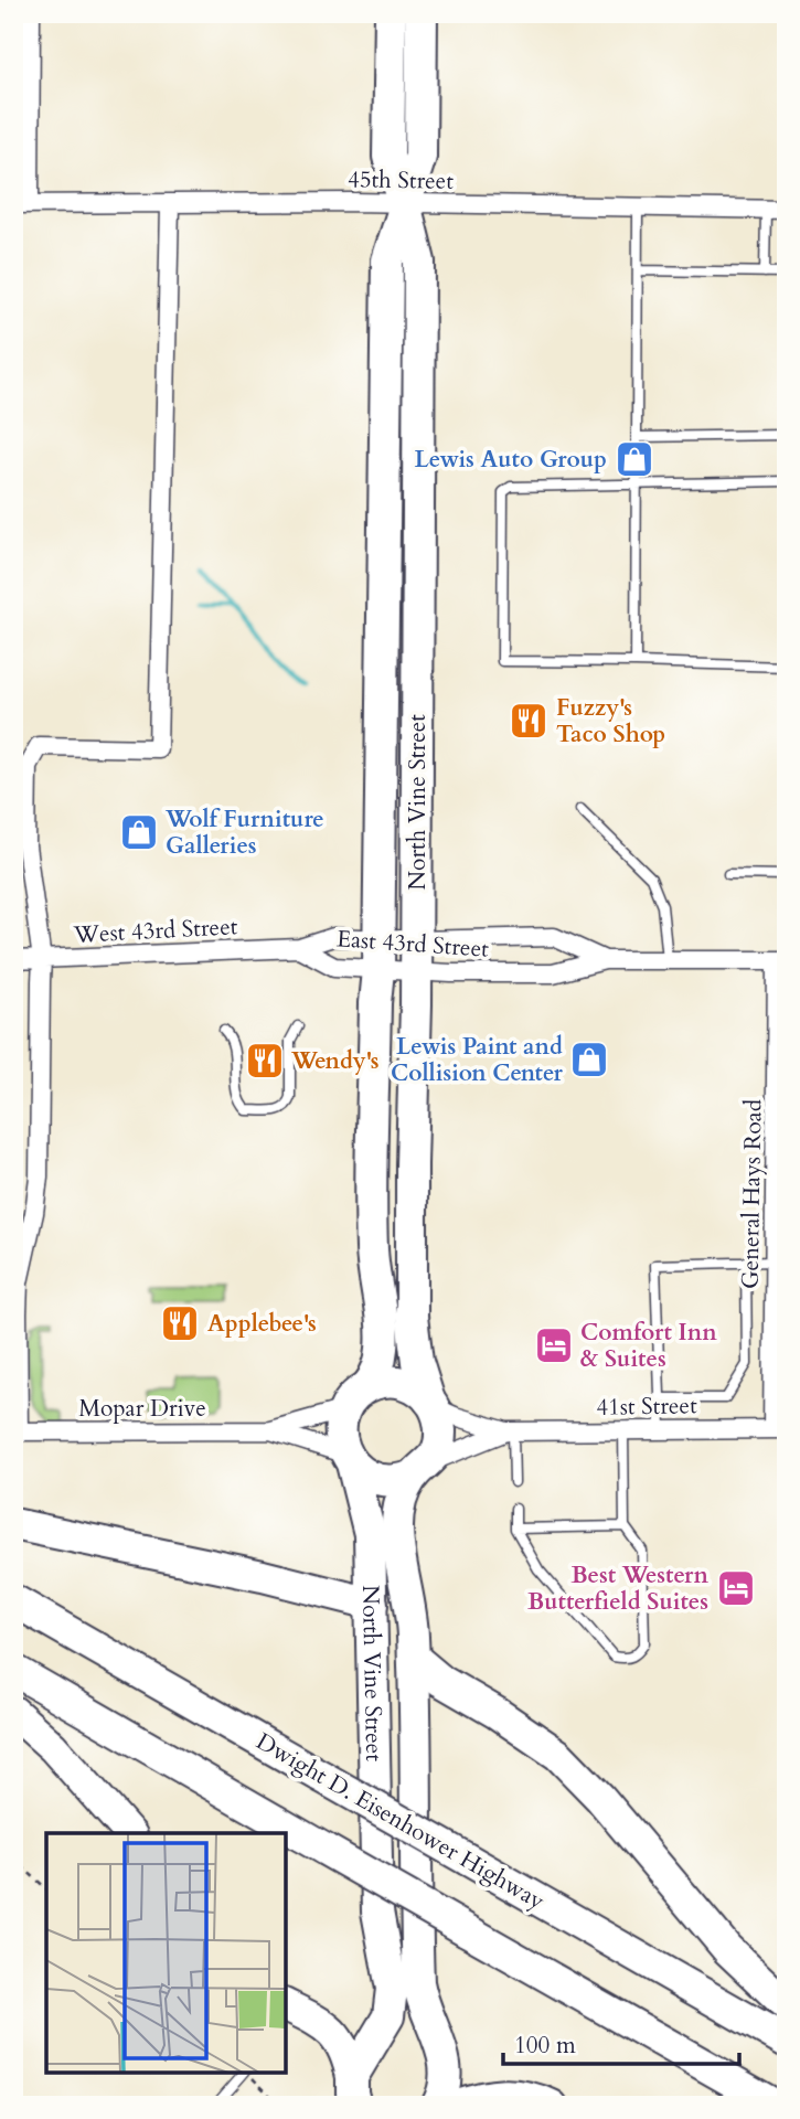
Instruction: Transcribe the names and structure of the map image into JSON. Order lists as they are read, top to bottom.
{
  "streets": {
    "highway": ["North Vine Street", "Dwight D. Eisenhower Highway"],
    "street": [
      "45th Street",
      "West 43rd Street",
      "East 43rd Street",
      "General Hays Road",
      "41st Street",
      "Mopar Drive"
    ]
  },
  "crossings": [
    ["45th Street", "North Vine Street"],
    ["North Vine Street", "East 43rd Street"],
    ["North Vine Street", "41st Street"],
    ["North Vine Street", "Mopar Drive"],
    ["West 43rd Street", "East 43rd Street"],
    ["East 43rd Street", "General Hays Road"],
    ["General Hays Road", "41st Street"],
    ["41st Street", "Mopar Drive"]
  ],
  "places": {
    "shop": ["Lewis Auto Group", "Wolf Furniture Galleries", "Lewis Paint and Collision Center"],
    "restaurant": ["Fuzzy's Taco Shop", "Wendy's", "Applebee's"],
    "hotel": ["Comfort Inn & Suites", "Best Western Butterfield Suites"]
  },
  "scale_bar": "100 m"
}
